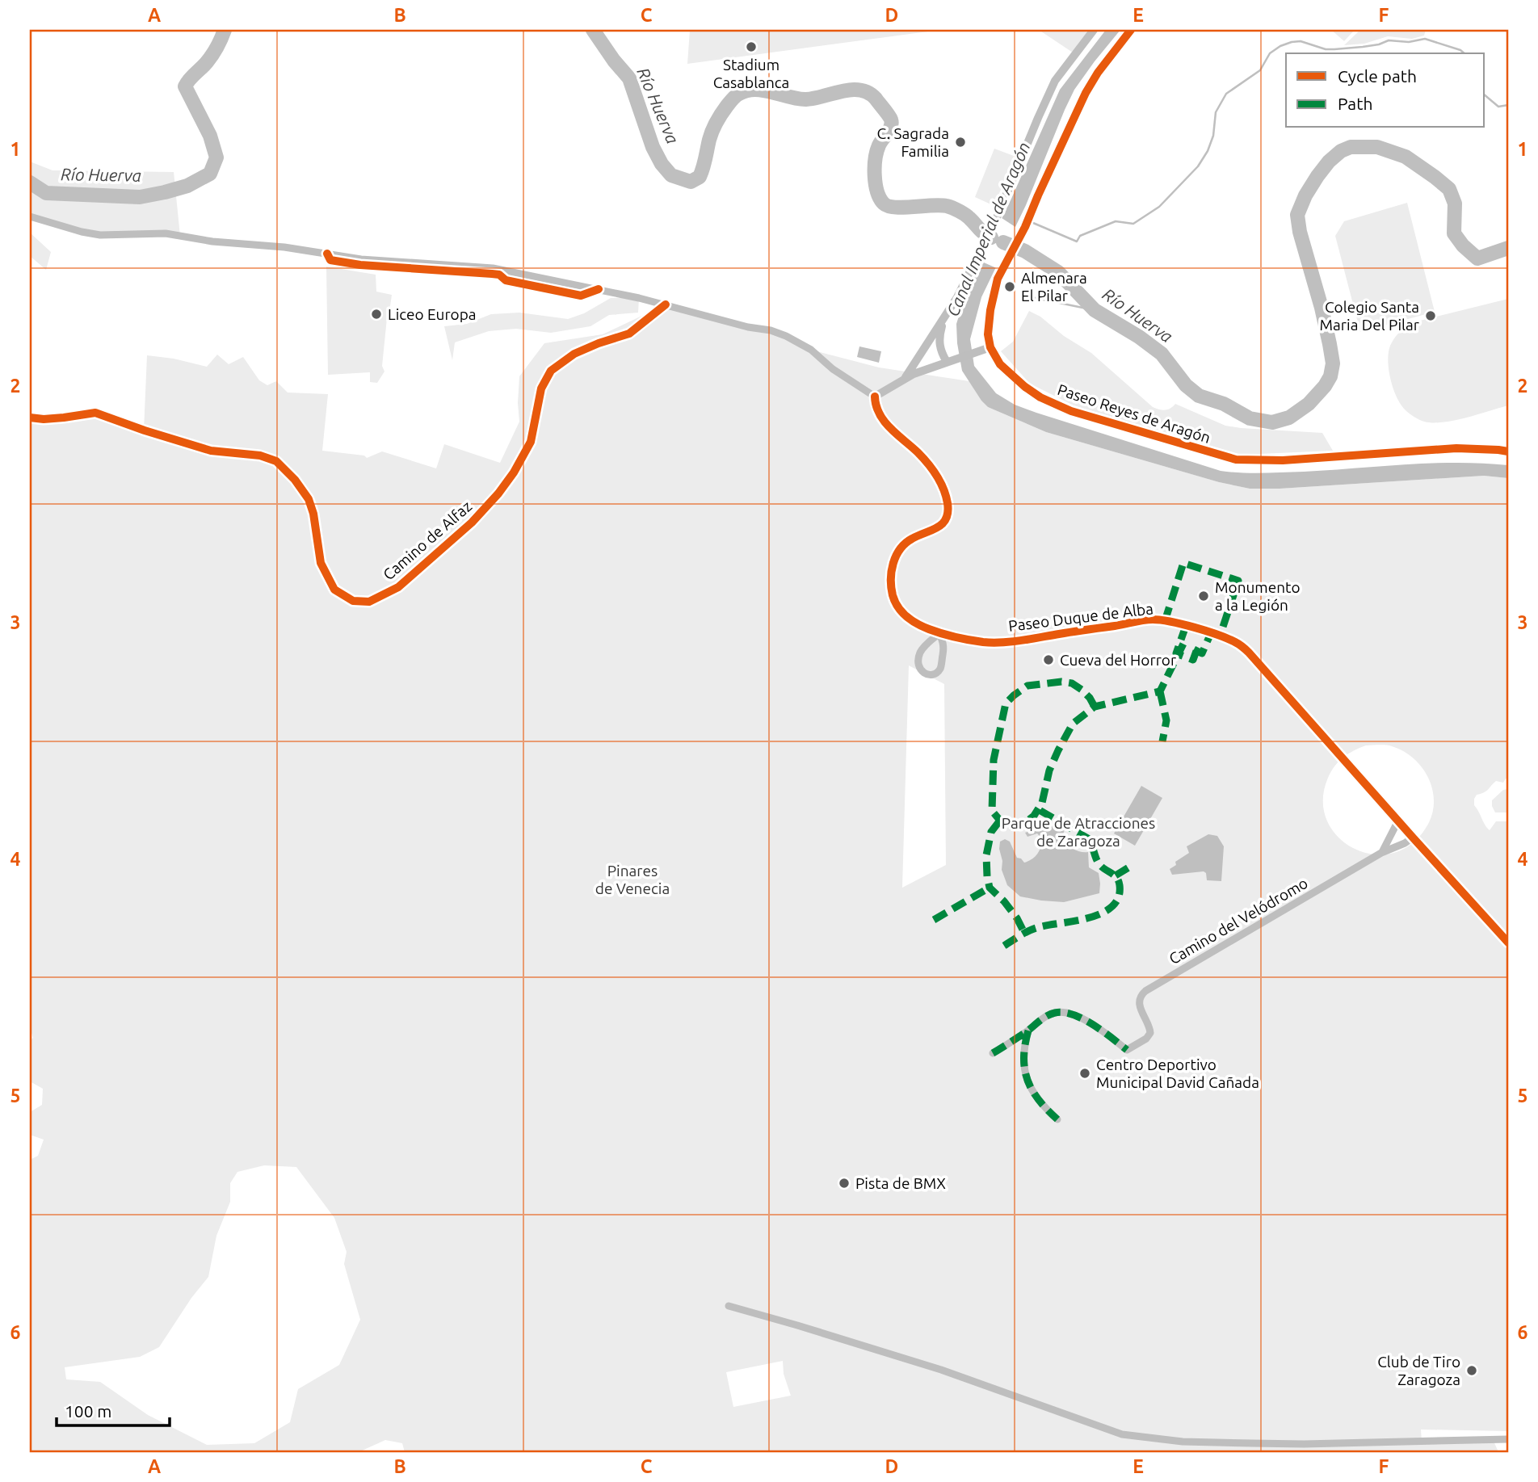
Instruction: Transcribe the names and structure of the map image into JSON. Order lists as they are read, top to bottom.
{
  "streets": {
    "street": [
      "Paseo Reyes de Aragón",
      "Camino de Alfaz",
      "Paseo Duque de Alba",
      "Camino del Velódromo"
    ]
  },
  "crossings": [
    ["Paseo Duque de Alba", "Camino del Velódromo"]
  ],
  "water": ["Río Huerva", "Canal Imperial de Aragón"],
  "parks": ["Parque de Atracciones de Zaragoza", "Pinares de Venecia"],
  "places": [
    "Stadium Casablanca",
    "C. Sagrada Familia",
    "Almenara El Pilar",
    "Liceo Europa",
    "Colegio Santa Maria Del Pilar",
    "Monumento a la Legión",
    "Cueva del Horror",
    "Centro Deportivo Municipal David Cañada",
    "Pista de BMX",
    "Club de Tiro Zaragoza"
  ],
  "legend": ["Cycle path", "Path"],
  "scale_bar": "100 m",
  "grid": {
    "columns": [
      "A",
      "B",
      "C",
      "D",
      "E",
      "F"
    ],
    "rows": [
      "1",
      "2",
      "3",
      "4",
      "5",
      "6"
    ]
  }
}
